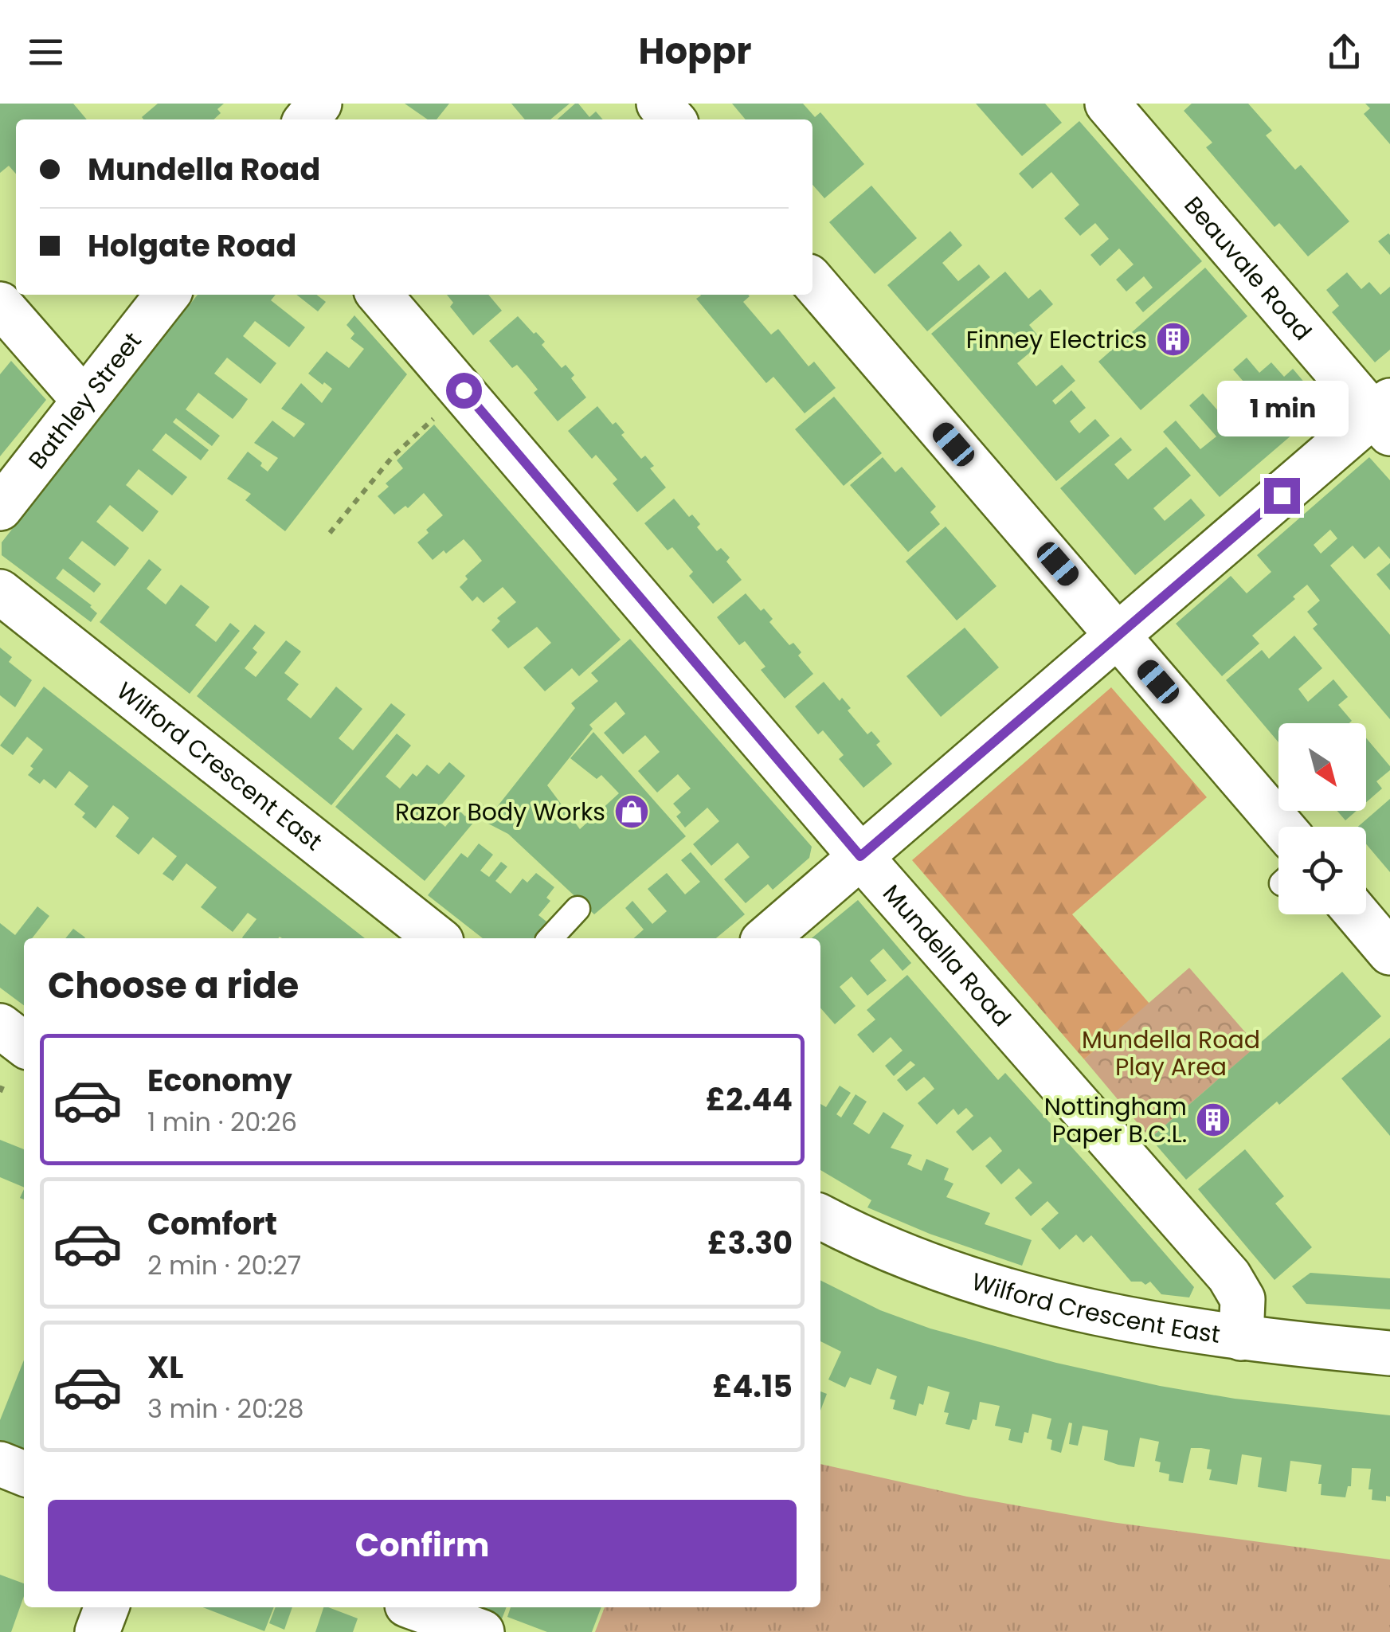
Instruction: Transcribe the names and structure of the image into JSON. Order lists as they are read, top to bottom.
{
  "streets": {
    "street": [
      "Beauvale Road",
      "Bathley Street",
      "Wilford Crescent East",
      "Mundella Road"
    ]
  },
  "crossings": [
    ["Wilford Crescent East", "Mundella Road"]
  ],
  "parks": ["Mundella Road Play Area"],
  "places": {
    "building": ["Finney Electrics", "Nottingham Paper B.C.L."],
    "shop": ["Razor Body Works"]
  },
  "north": "bottom right",
  "page": {
    "header": "Hoppr",
    "banner": ["Mundella Road", "Holgate Road"],
    "bubble": "1 min",
    "heading": "Choose a ride",
    "list": [
      {
        "name": "Economy",
        "note": "1 min · 20:26",
        "value": "£2.44"
      },
      {
        "name": "Comfort",
        "note": "2 min · 20:27",
        "value": "£3.30"
      },
      {
        "name": "XL",
        "note": "3 min · 20:28",
        "value": "£4.15"
      }
    ],
    "buttons": "Confirm"
  }
}
